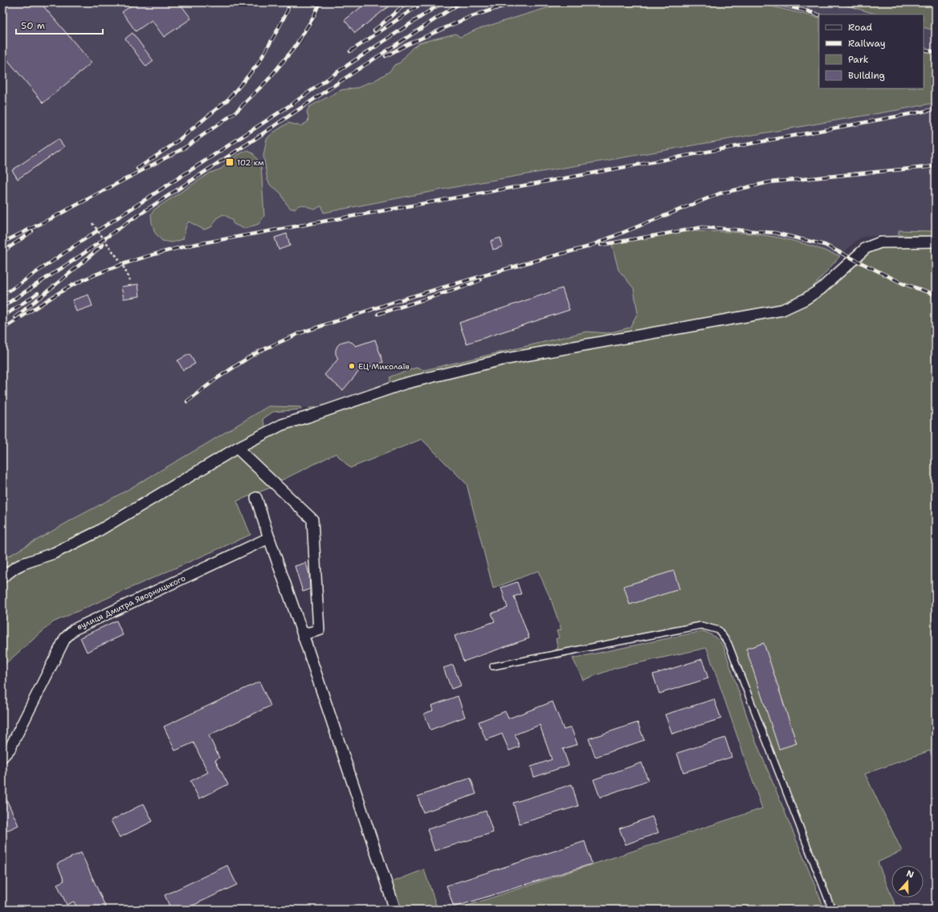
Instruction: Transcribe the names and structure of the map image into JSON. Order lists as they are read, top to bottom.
{
  "streets": {
    "street": ["вулиця Дмитра Яворницького"]
  },
  "places": {
    "transit": ["102 км"],
    "other": ["ЕЦ Миколаїв"]
  },
  "legend": [
    "Road",
    "Railway",
    "Park",
    "Building"
  ],
  "scale_bar": "50 m",
  "north": "top"
}
